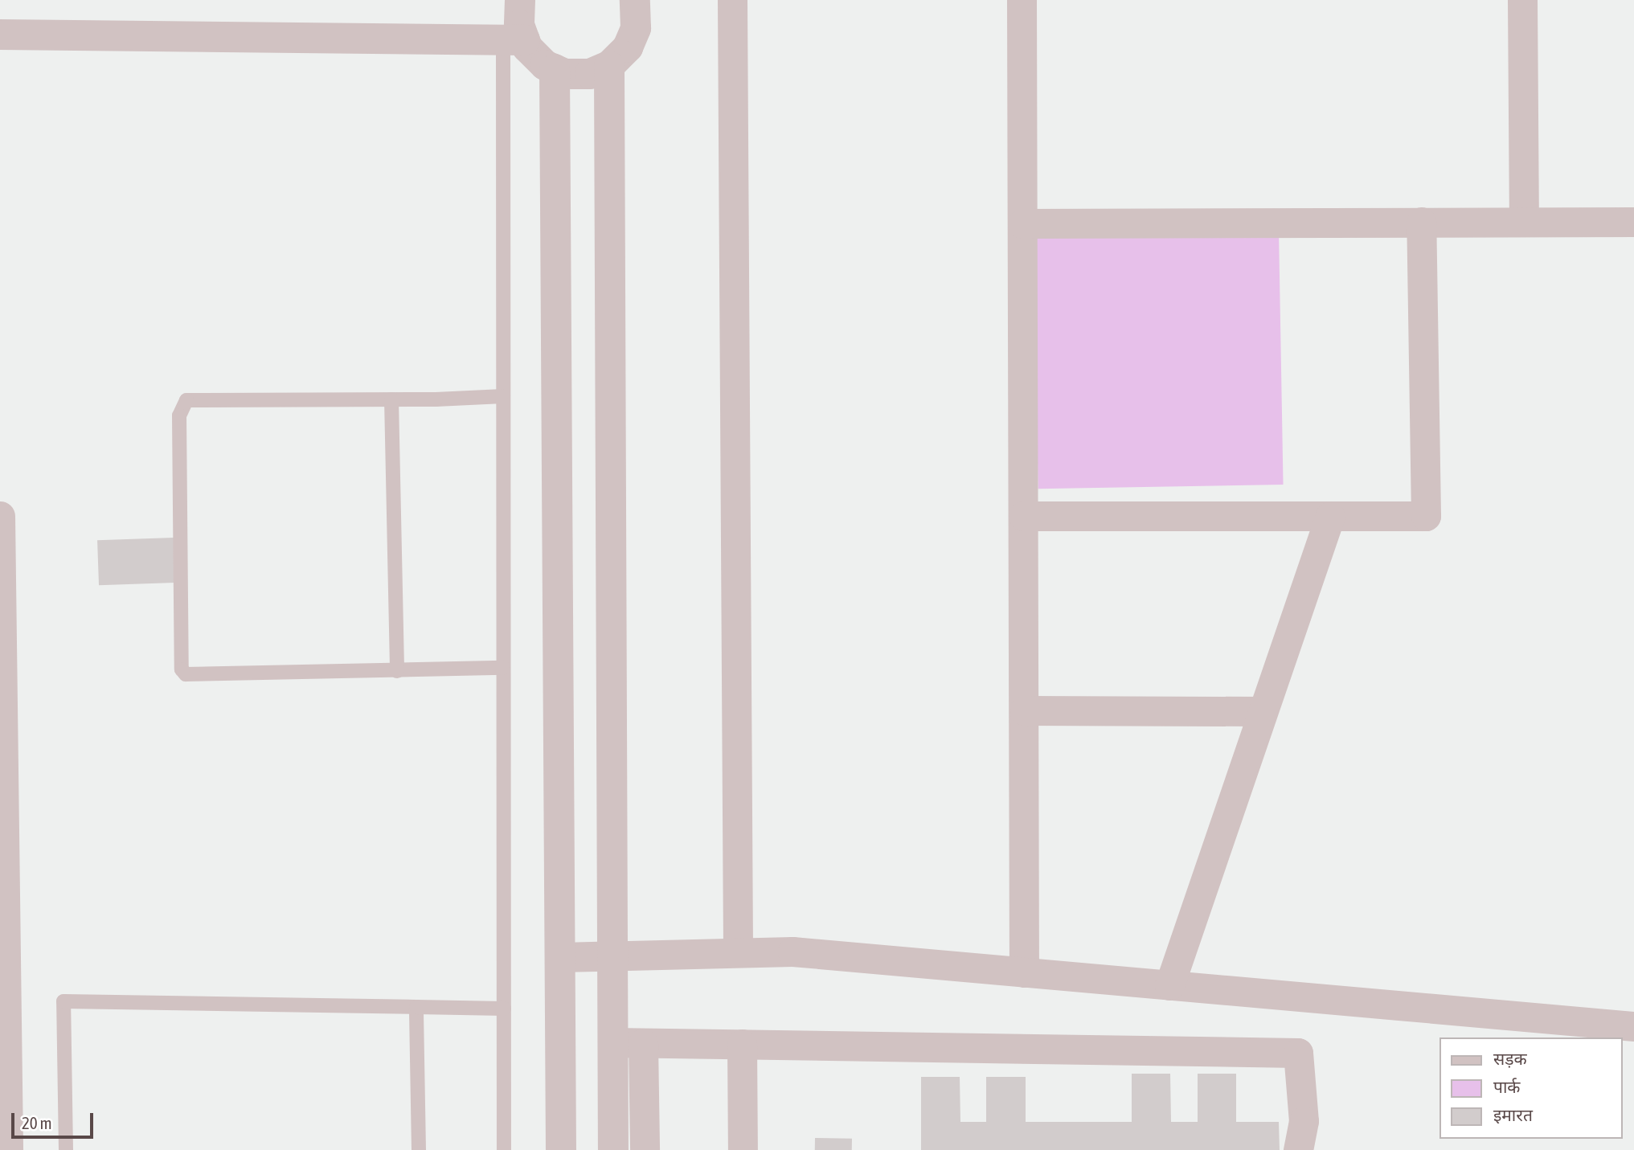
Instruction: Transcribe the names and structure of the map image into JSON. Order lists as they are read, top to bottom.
{
  "legend": ["सड़क", "पार्क", "इमारत"],
  "scale_bar": "20 m"
}
